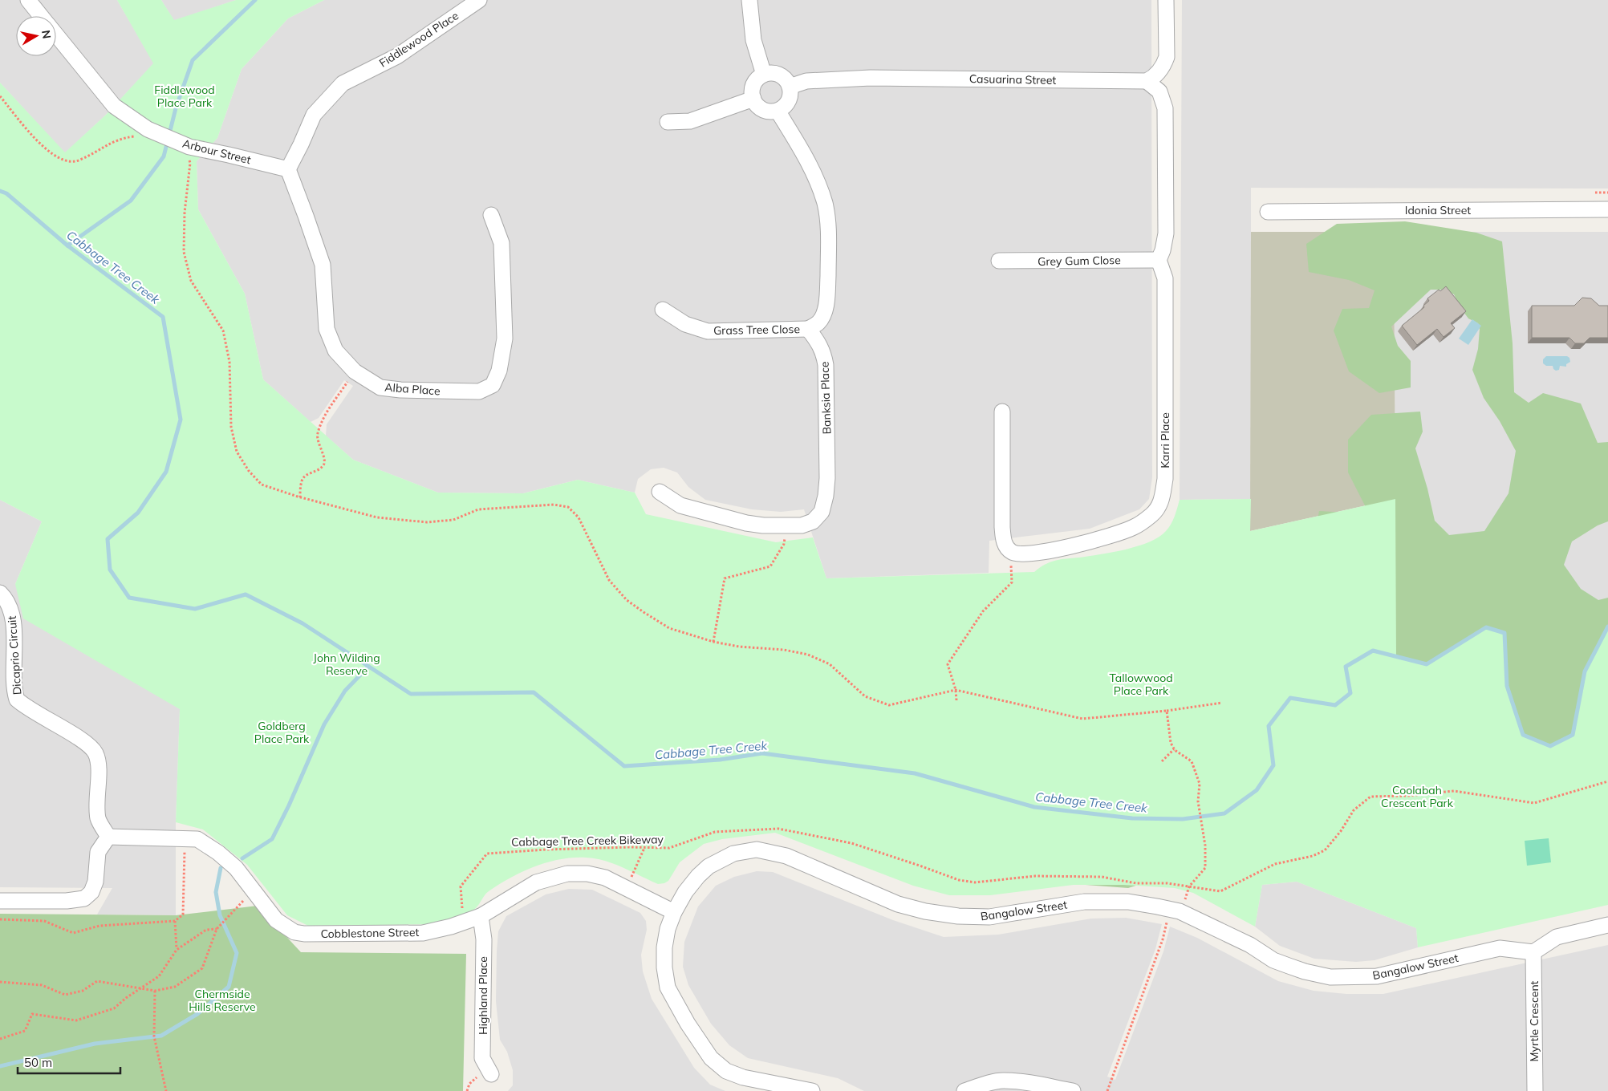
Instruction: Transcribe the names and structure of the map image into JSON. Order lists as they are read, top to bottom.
{
  "streets": {
    "street": [
      "Fiddlewood Place",
      "Casuarina Street",
      "Arbour Street",
      "Idonia Street",
      "Grey Gum Close",
      "Grass Tree Close",
      "Alba Place",
      "Banksia Place",
      "Karri Place",
      "Dicaprio Circuit",
      "Bangalow Street",
      "Cobblestone Street",
      "Highland Place",
      "Myrtle Crescent"
    ],
    "path": ["Cabbage Tree Creek Bikeway"]
  },
  "crossings": [
    ["Fiddlewood Place", "Arbour Street"],
    ["Fiddlewood Place", "Alba Place"],
    ["Arbour Street", "Alba Place"],
    ["Grey Gum Close", "Karri Place"],
    ["Grass Tree Close", "Banksia Place"],
    ["Dicaprio Circuit", "Cobblestone Street"],
    ["Cabbage Tree Creek Bikeway", "Cobblestone Street"],
    ["Bangalow Street", "Cobblestone Street"],
    ["Bangalow Street", "Myrtle Crescent"],
    ["Cobblestone Street", "Highland Place"]
  ],
  "water": ["Cabbage Tree Creek"],
  "parks": [
    "Fiddlewood Place Park",
    "John Wilding Reserve",
    "Tallowwood Place Park",
    "Goldberg Place Park",
    "Coolabah Crescent Park",
    "Chermside Hills Reserve"
  ],
  "scale_bar": "50 m",
  "north": "right"
}
